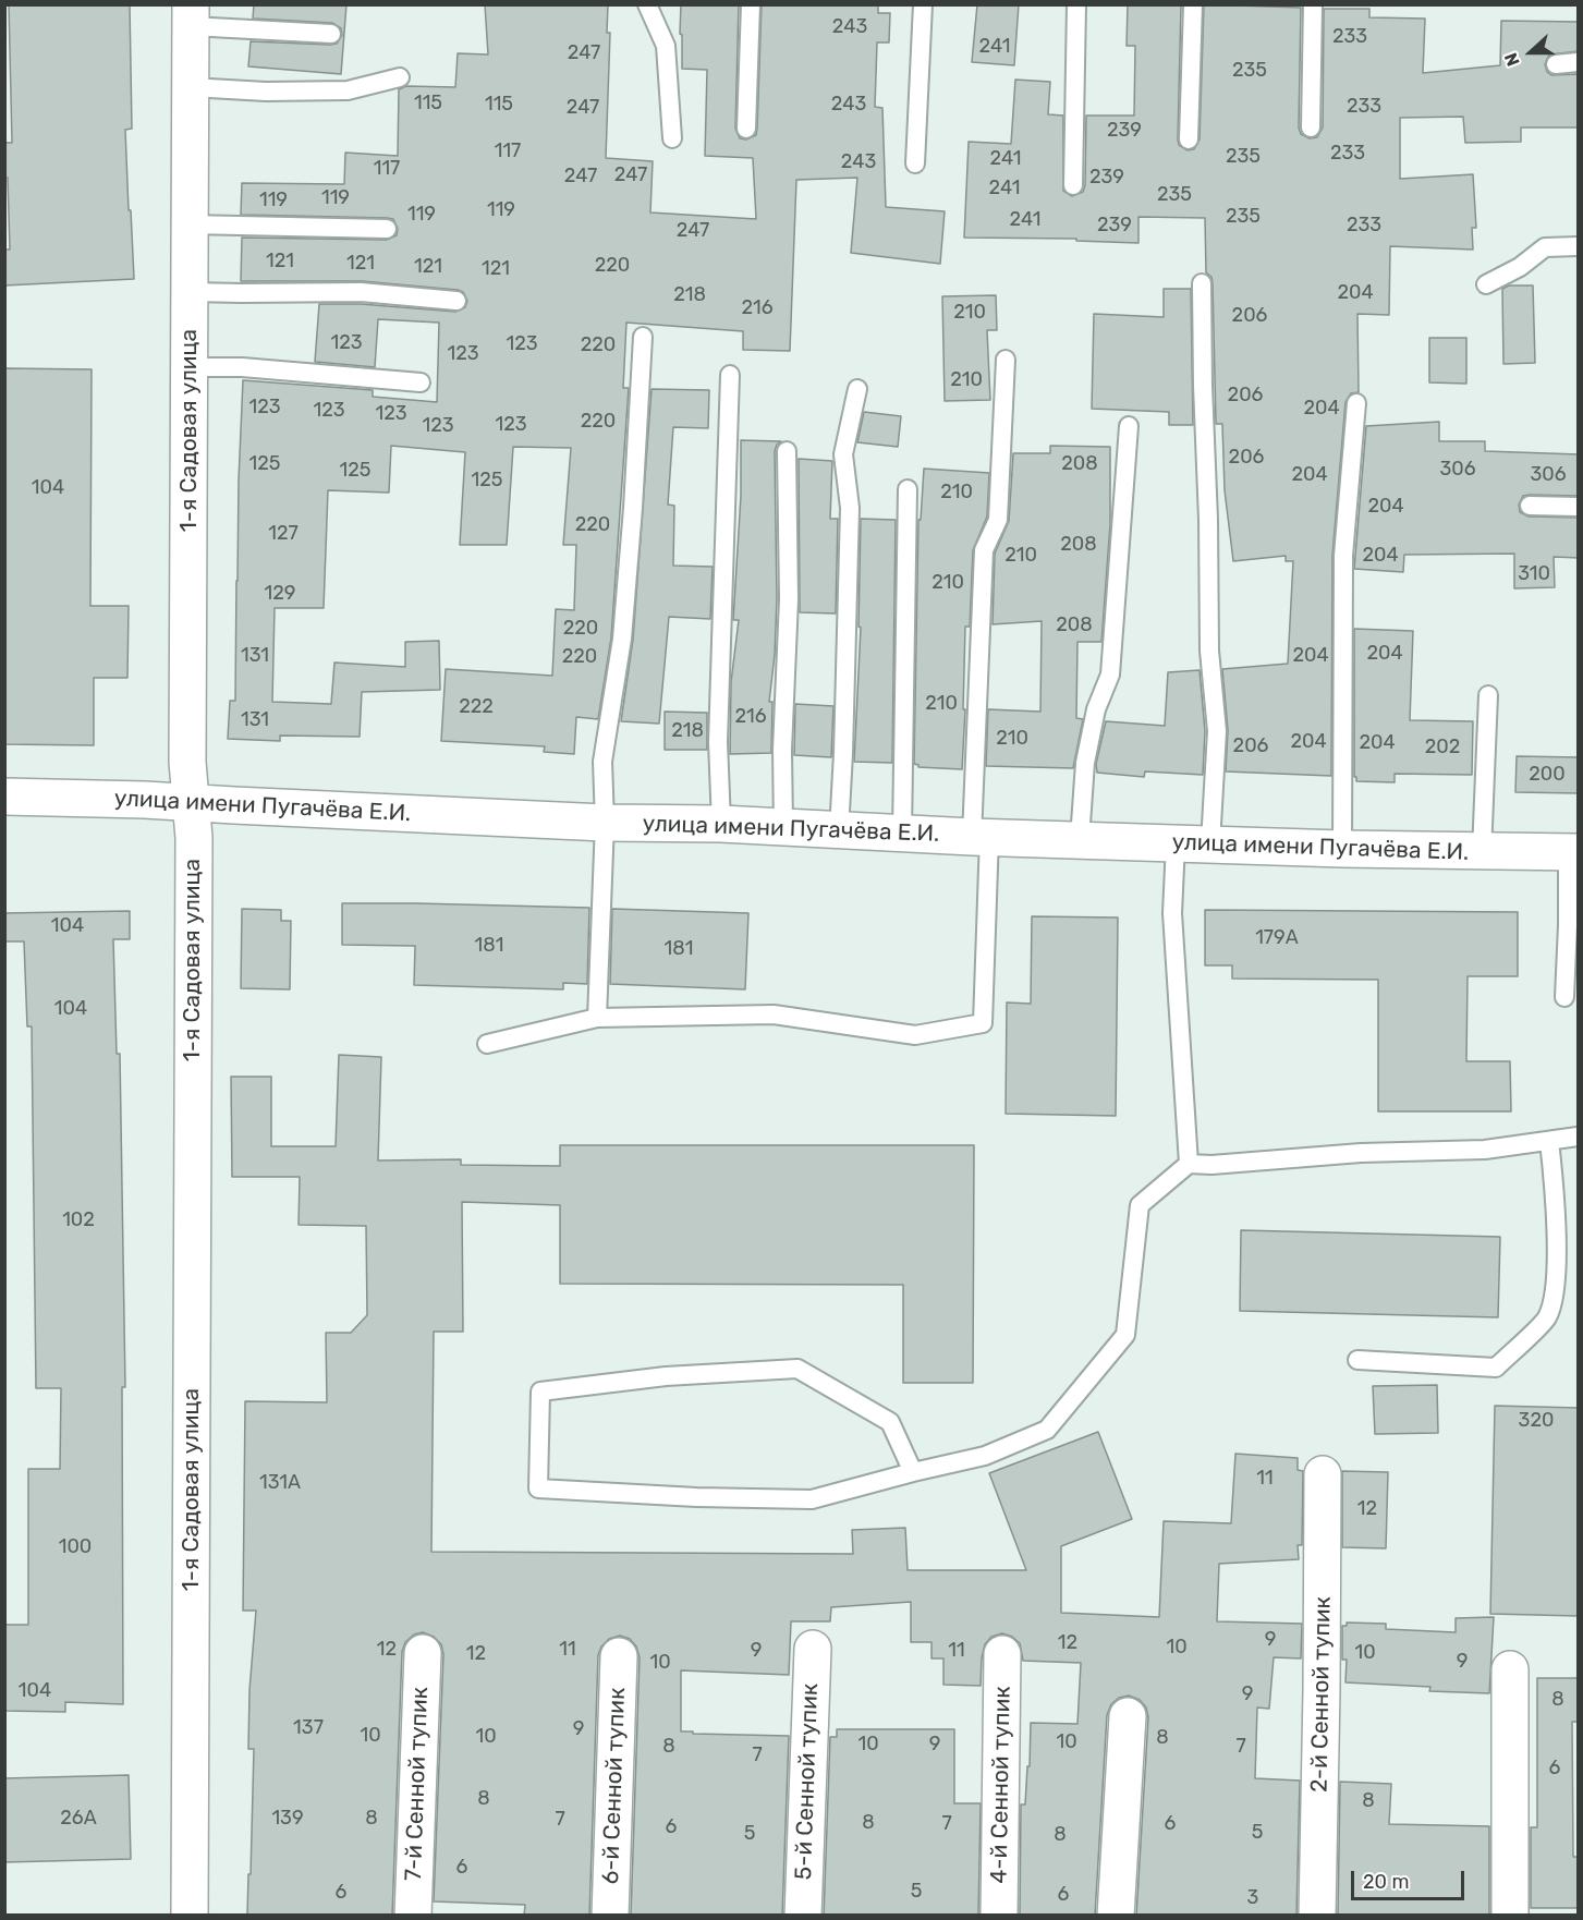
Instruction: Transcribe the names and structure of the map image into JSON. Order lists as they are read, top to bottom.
{
  "streets": {
    "street": [
      "1-я Садовая улица",
      "улица имени Пугачёва Е.И.",
      "2-й Сенной тупик",
      "5-й Сенной тупик",
      "7-й Сенной тупик",
      "4-й Сенной тупик",
      "6-й Сенной тупик"
    ]
  },
  "crossings": [
    ["1-я Садовая улица", "улица имени Пугачёва Е.И."]
  ],
  "house_numbers": [
    "243",
    "233",
    "241",
    "247",
    "235",
    "115",
    "115",
    "243",
    "233",
    "247",
    "239",
    "117",
    "233",
    "235",
    "241",
    "243",
    "117",
    "247",
    "247",
    "239",
    "241",
    "235",
    "119",
    "119",
    "119",
    "119",
    "235",
    "241",
    "239",
    "233",
    "247",
    "121",
    "121",
    "220",
    "121",
    "121",
    "204",
    "218",
    "216",
    "210",
    "206",
    "123",
    "123",
    "220",
    "123",
    "210",
    "206",
    "123",
    "204",
    "123",
    "123",
    "220",
    "123",
    "123",
    "206",
    "125",
    "208",
    "306",
    "125",
    "204",
    "306",
    "125",
    "104",
    "210",
    "204",
    "220",
    "127",
    "208",
    "210",
    "204",
    "310",
    "210",
    "129",
    "208",
    "220",
    "204",
    "131",
    "204",
    "220",
    "210",
    "222",
    "216",
    "131",
    "218",
    "210",
    "204",
    "204",
    "206",
    "202",
    "200",
    "104",
    "179А",
    "181",
    "181",
    "104",
    "102",
    "320",
    "11",
    "131А",
    "12",
    "100",
    "9",
    "12",
    "10",
    "12",
    "11",
    "9",
    "11",
    "10",
    "12",
    "9",
    "10",
    "104",
    "9",
    "8",
    "137",
    "9",
    "10",
    "10",
    "8",
    "10",
    "10",
    "9",
    "8",
    "7",
    "7",
    "6",
    "8",
    "8",
    "26А",
    "139",
    "8",
    "7",
    "8",
    "7",
    "6",
    "6",
    "5",
    "5",
    "8",
    "6",
    "5",
    "6",
    "6",
    "3"
  ],
  "scale_bar": "20 m",
  "north": "left"
}
